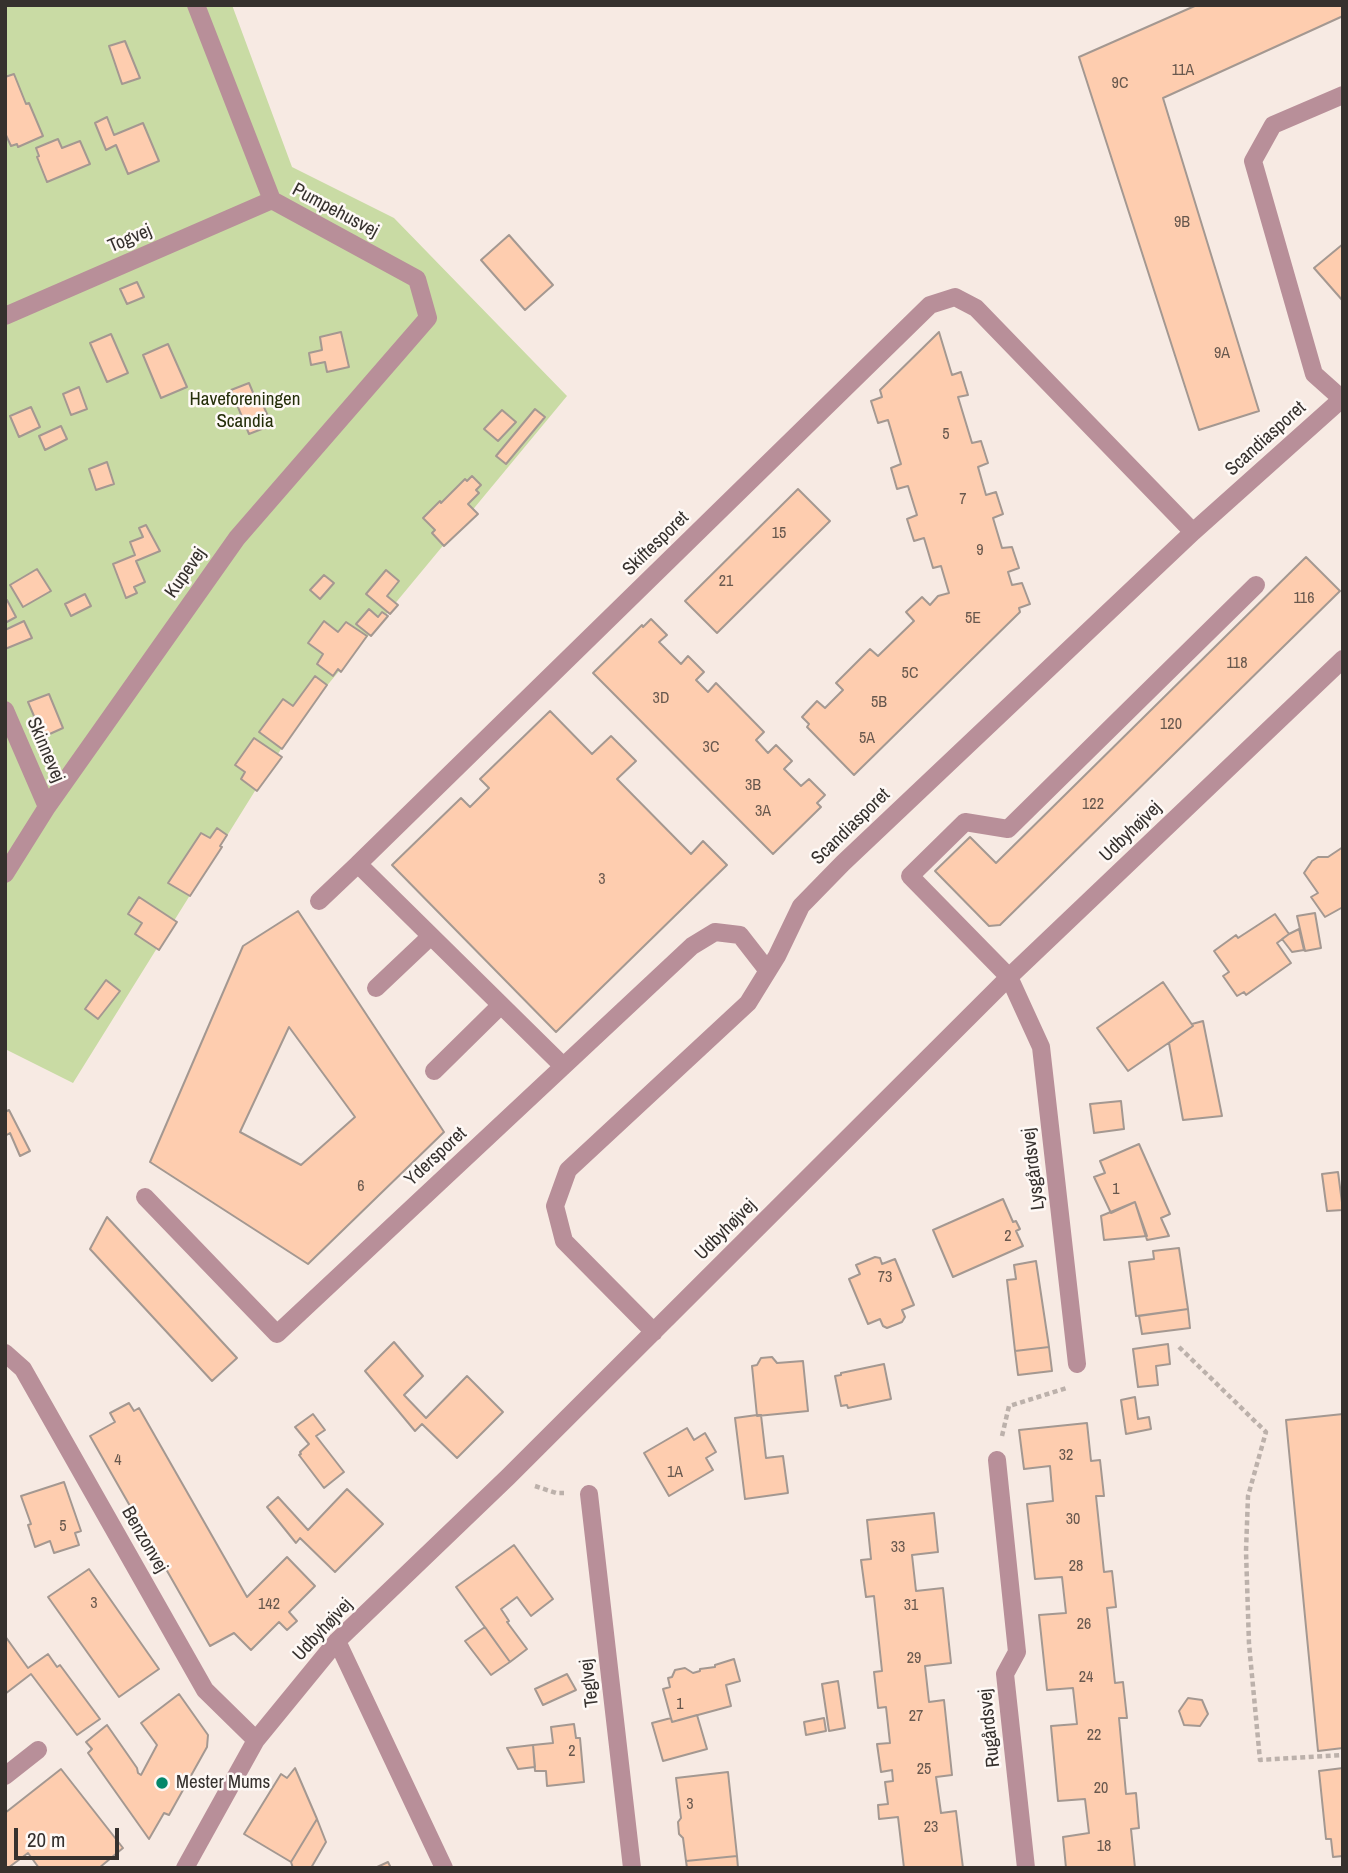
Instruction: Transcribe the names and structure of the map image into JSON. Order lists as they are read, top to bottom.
{
  "streets": {
    "street": [
      "Pumpehusvej",
      "Togvej",
      "Scandiasporet",
      "Skiftesporet",
      "Kupevej",
      "Skinnevej",
      "Udbyhøjvej",
      "Ydersporet",
      "Lysgårdsvej",
      "Benzonvej",
      "Teglvej",
      "Rugårdsvej"
    ]
  },
  "crossings": [
    ["Pumpehusvej", "Togvej"],
    ["Pumpehusvej", "Kupevej"],
    ["Scandiasporet", "Skiftesporet"],
    ["Scandiasporet", "Udbyhøjvej"],
    ["Scandiasporet", "Ydersporet"],
    ["Kupevej", "Skinnevej"],
    ["Udbyhøjvej", "Lysgårdsvej"],
    ["Udbyhøjvej", "Benzonvej"]
  ],
  "parks": ["Haveforeningen Scandia"],
  "places": ["Mester Mums"],
  "house_numbers": [
    "11A",
    "9C",
    "9B",
    "9A",
    "5",
    "7",
    "15",
    "9",
    "21",
    "116",
    "5E",
    "118",
    "5C",
    "3D",
    "5B",
    "120",
    "5A",
    "3C",
    "3B",
    "122",
    "3A",
    "3",
    "6",
    "1",
    "2",
    "73",
    "32",
    "4",
    "1A",
    "30",
    "5",
    "33",
    "28",
    "3",
    "142",
    "31",
    "26",
    "29",
    "24",
    "1",
    "27",
    "22",
    "2",
    "25",
    "20",
    "3",
    "23",
    "18"
  ],
  "scale_bar": "20 m"
}
